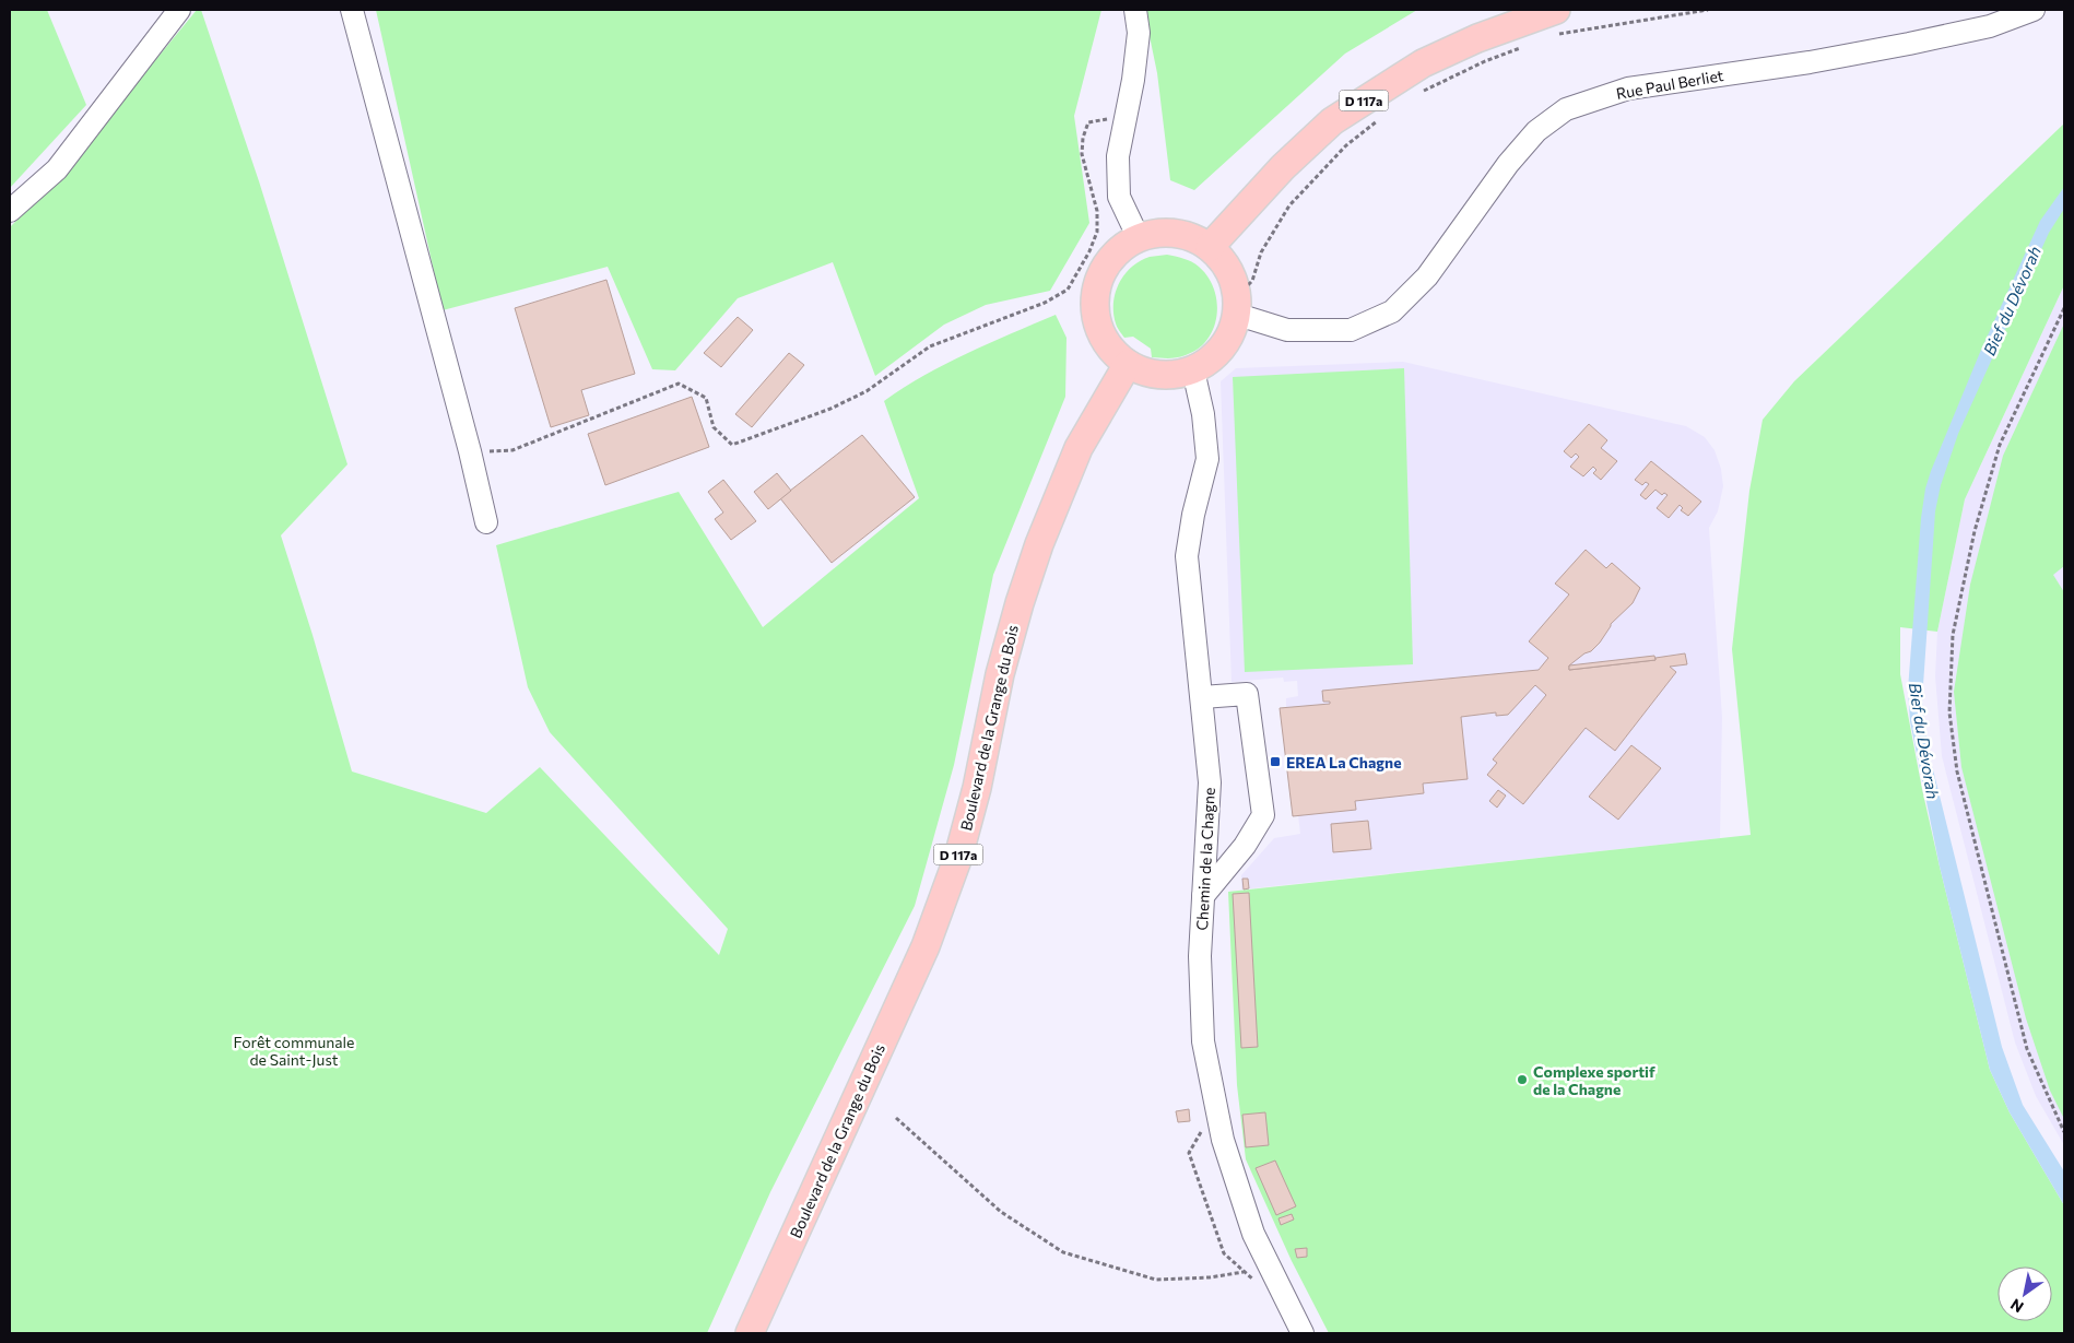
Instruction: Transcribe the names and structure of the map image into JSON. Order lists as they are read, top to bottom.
{
  "streets": {
    "main road": ["D 117a", "Boulevard de la Grange du Bois"],
    "street": ["Rue Paul Berliet", "Chemin de la Chagne"]
  },
  "crossings": [
    ["Rue Paul Berliet", "D 117a"],
    ["Rue Paul Berliet", "Boulevard de la Grange du Bois"],
    ["Rue Paul Berliet", "Chemin de la Chagne"],
    ["D 117a", "Boulevard de la Grange du Bois"],
    ["D 117a", "Chemin de la Chagne"],
    ["Boulevard de la Grange du Bois", "Chemin de la Chagne"]
  ],
  "water": ["Bief du Dévorah"],
  "parks": ["Forêt communale de Saint-Just"],
  "places": {
    "transit": ["EREA La Chagne"],
    "other": ["Complexe sportif de la Chagne"]
  },
  "north": "bottom left"
}
